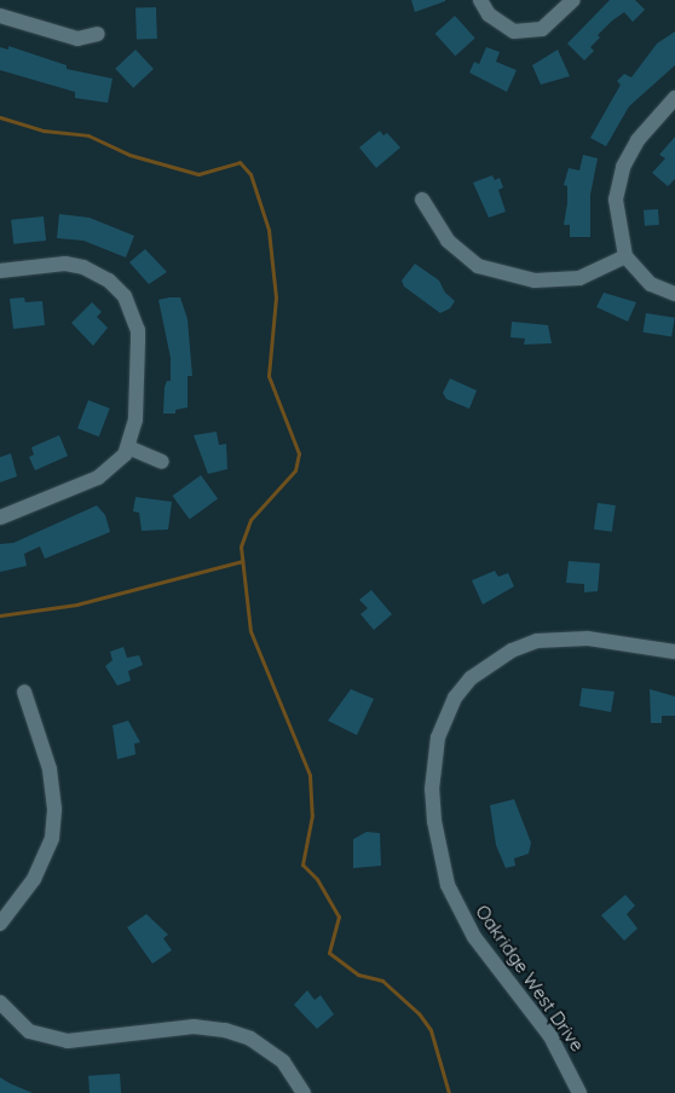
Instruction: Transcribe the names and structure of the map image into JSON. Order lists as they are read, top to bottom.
{
  "streets": {
    "street": ["Oakridge West Drive"]
  }
}
